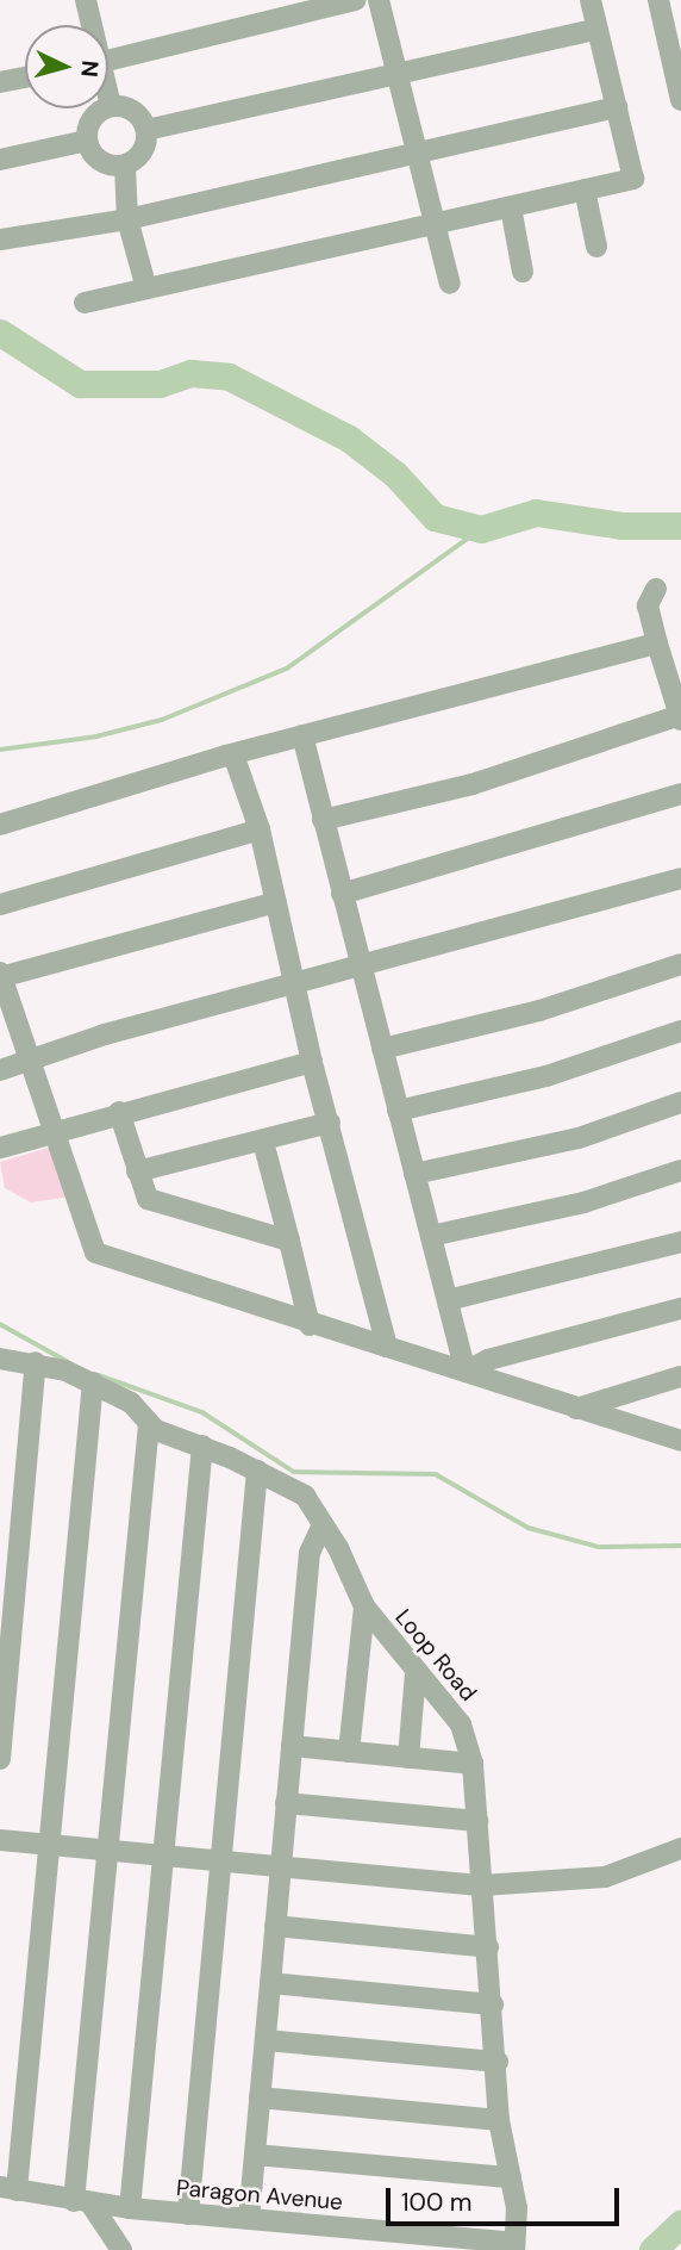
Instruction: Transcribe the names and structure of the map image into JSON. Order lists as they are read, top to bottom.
{
  "streets": {
    "street": ["Loop Road", "Paragon Avenue"]
  },
  "crossings": [
    ["Loop Road", "Paragon Avenue"]
  ],
  "scale_bar": "100 m",
  "north": "right"
}
